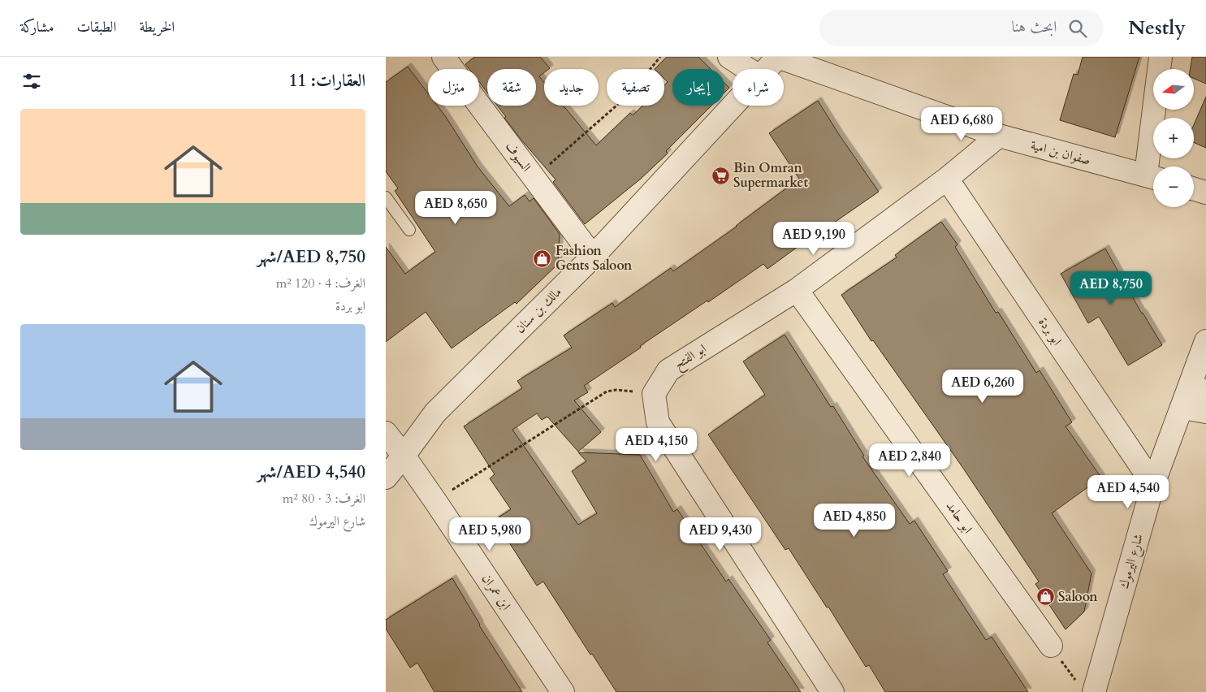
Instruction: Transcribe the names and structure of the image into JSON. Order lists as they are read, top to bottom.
{
  "streets": {
    "street": [
      "صفوان بن امية",
      "السيوف",
      "مالك بن سنان",
      "ابو بردة",
      "ابو الفتح",
      "ابو حامد",
      "شارع اليرموك",
      "ابن عمران"
    ]
  },
  "crossings": [
    ["صفوان بن امية", "مالك بن سنان"],
    ["صفوان بن امية", "ابو الفتح"],
    ["السيوف", "مالك بن سنان"],
    ["مالك بن سنان", "ابن عمران"],
    ["ابو بردة", "ابو الفتح"],
    ["ابو بردة", "شارع اليرموك"],
    ["ابو الفتح", "ابو حامد"]
  ],
  "places": {
    "supermarket": ["Bin Omran Supermarket"],
    "shop": ["Fashion Gents Saloon", "Saloon"]
  },
  "north": "left",
  "page": {
    "header": "Nestly",
    "search": "ابحث هنا",
    "nav": ["الخريطة", "الطبقات", "مشاركة"],
    "heading": "العقارات: 11",
    "map_buttons": ["+", "−"],
    "chip": [
      "شراء",
      "إيجار",
      "تصفية",
      "جديد",
      "شقة",
      "منزل"
    ],
    "list": [
      {
        "name": "AED 8,750/شهر",
        "note": "الغرف: 4 · 120 m² · ابو بردة"
      },
      {
        "name": "AED 4,540/شهر",
        "note": "الغرف: 3 · 80 m² · شارع اليرموك"
      }
    ],
    "price": [
      "AED 6,680",
      "AED 8,650",
      "AED 9,190",
      "AED 8,750",
      "AED 6,260",
      "AED 4,150",
      "AED 2,840",
      "AED 4,540",
      "AED 4,850",
      "AED 5,980",
      "AED 9,430"
    ]
  }
}
